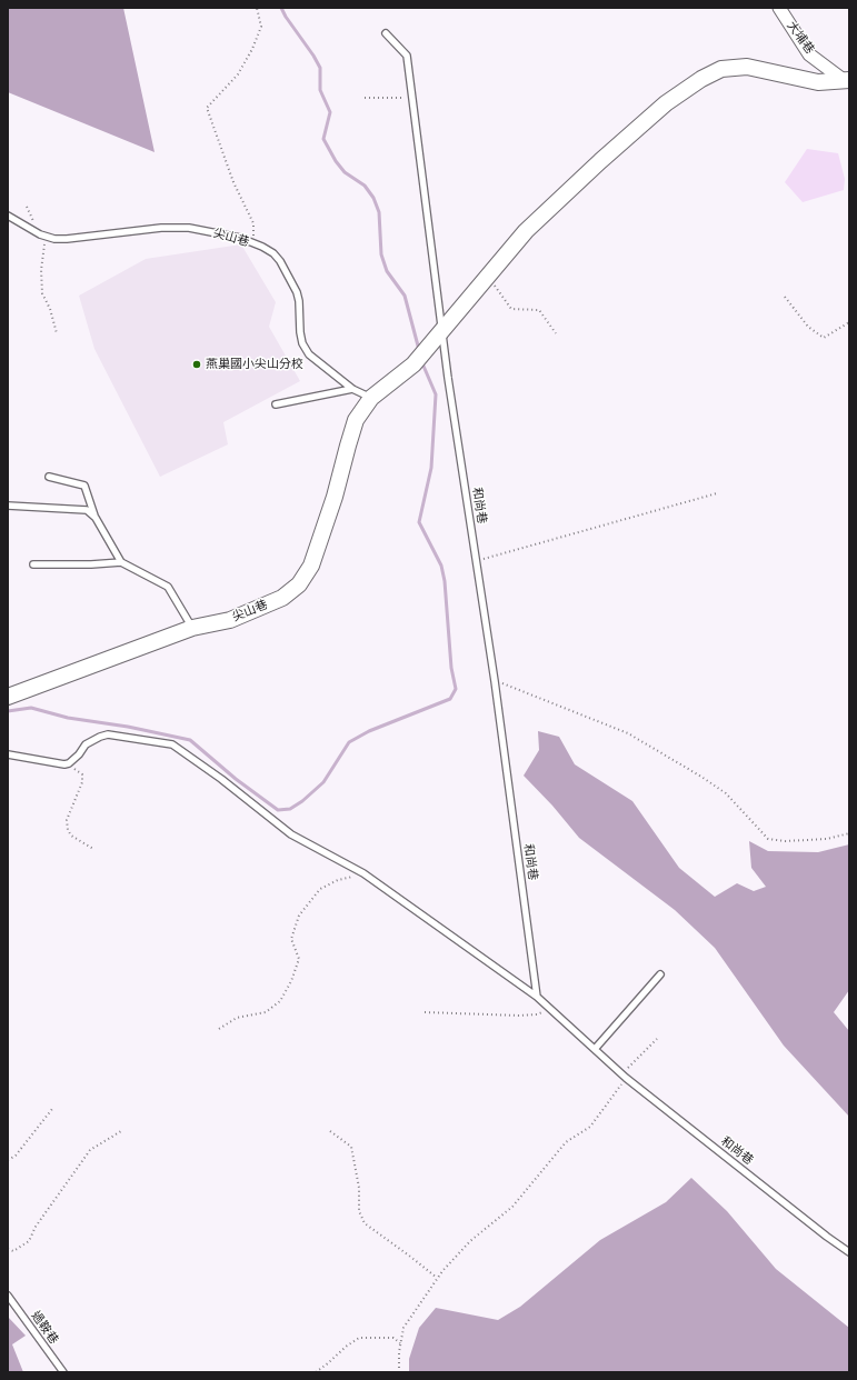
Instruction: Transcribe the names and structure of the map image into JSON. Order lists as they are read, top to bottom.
{
  "streets": {
    "street": ["大埔巷", "尖山巷"],
    "lane": ["和尚巷", "過鞍巷"]
  },
  "crossings": [
    ["大埔巷", "尖山巷"],
    ["尖山巷", "和尚巷"]
  ],
  "places": ["燕巢國小尖山分校"]
}
